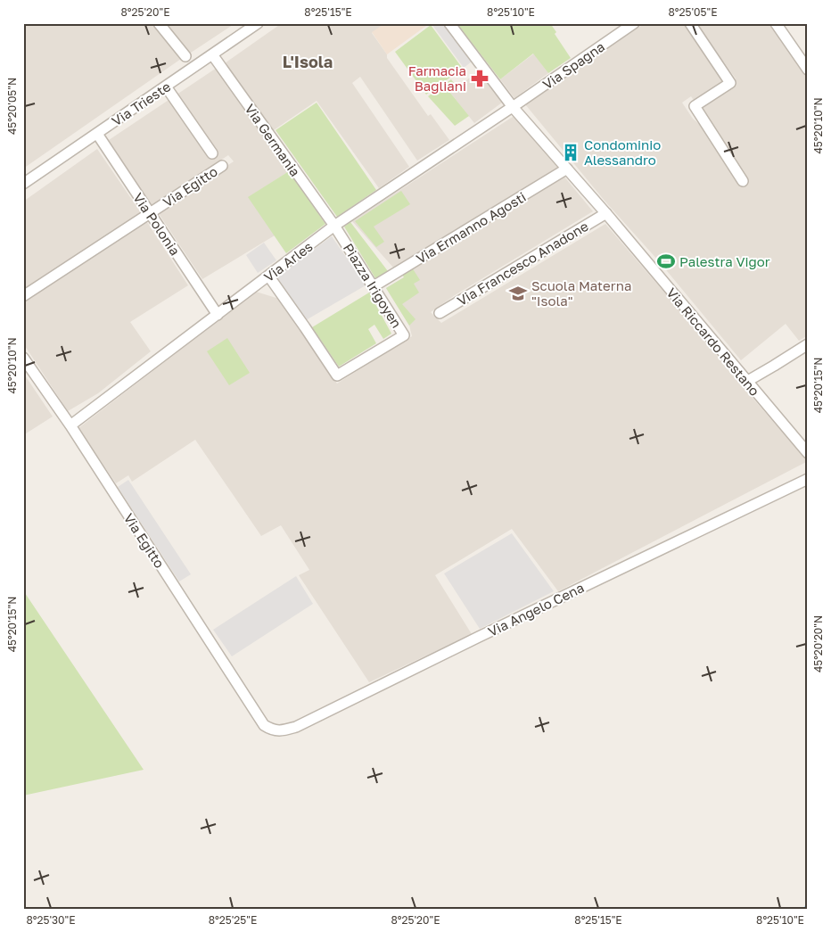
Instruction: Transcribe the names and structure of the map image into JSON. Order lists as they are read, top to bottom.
{
  "streets": {
    "street": [
      "Via Spagna",
      "Via Trieste",
      "Via Germania",
      "Via Egitto",
      "Via Polonia",
      "Via Ermanno Agosti",
      "Via Arles",
      "Via Francesco Anadone",
      "Piazza Irigoyen",
      "Via Riccardo Restano",
      "Via Angelo Cena"
    ]
  },
  "crossings": [
    ["Via Spagna", "Via Arles"],
    ["Via Spagna", "Via Riccardo Restano"],
    ["Via Trieste", "Via Germania"],
    ["Via Trieste", "Via Polonia"],
    ["Via Germania", "Via Arles"],
    ["Via Germania", "Piazza Irigoyen"],
    ["Via Egitto", "Via Polonia"],
    ["Via Egitto", "Via Arles"],
    ["Via Egitto", "Via Angelo Cena"],
    ["Via Polonia", "Via Arles"],
    ["Via Ermanno Agosti", "Piazza Irigoyen"],
    ["Via Ermanno Agosti", "Via Riccardo Restano"],
    ["Via Arles", "Piazza Irigoyen"],
    ["Via Arles", "Via Riccardo Restano"],
    ["Via Francesco Anadone", "Via Riccardo Restano"]
  ],
  "districts": ["L'Isola"],
  "places": {
    "pharmacy": ["Farmacia Bagliani"],
    "building": ["Condominio Alessandro"],
    "sports": ["Palestra Vigor"],
    "school or university": ["Scuola Materna \"Isola\""]
  },
  "coordinates": [
    "8°25'20\"E",
    "8°25'15\"E",
    "8°25'10\"E",
    "8°25'05\"E",
    "45°20'05\"N",
    "45°20'10\"N",
    "45°20'15\"N",
    "45°20'20\"N",
    "8°25'30\"E",
    "8°25'25\"E"
  ]
}
